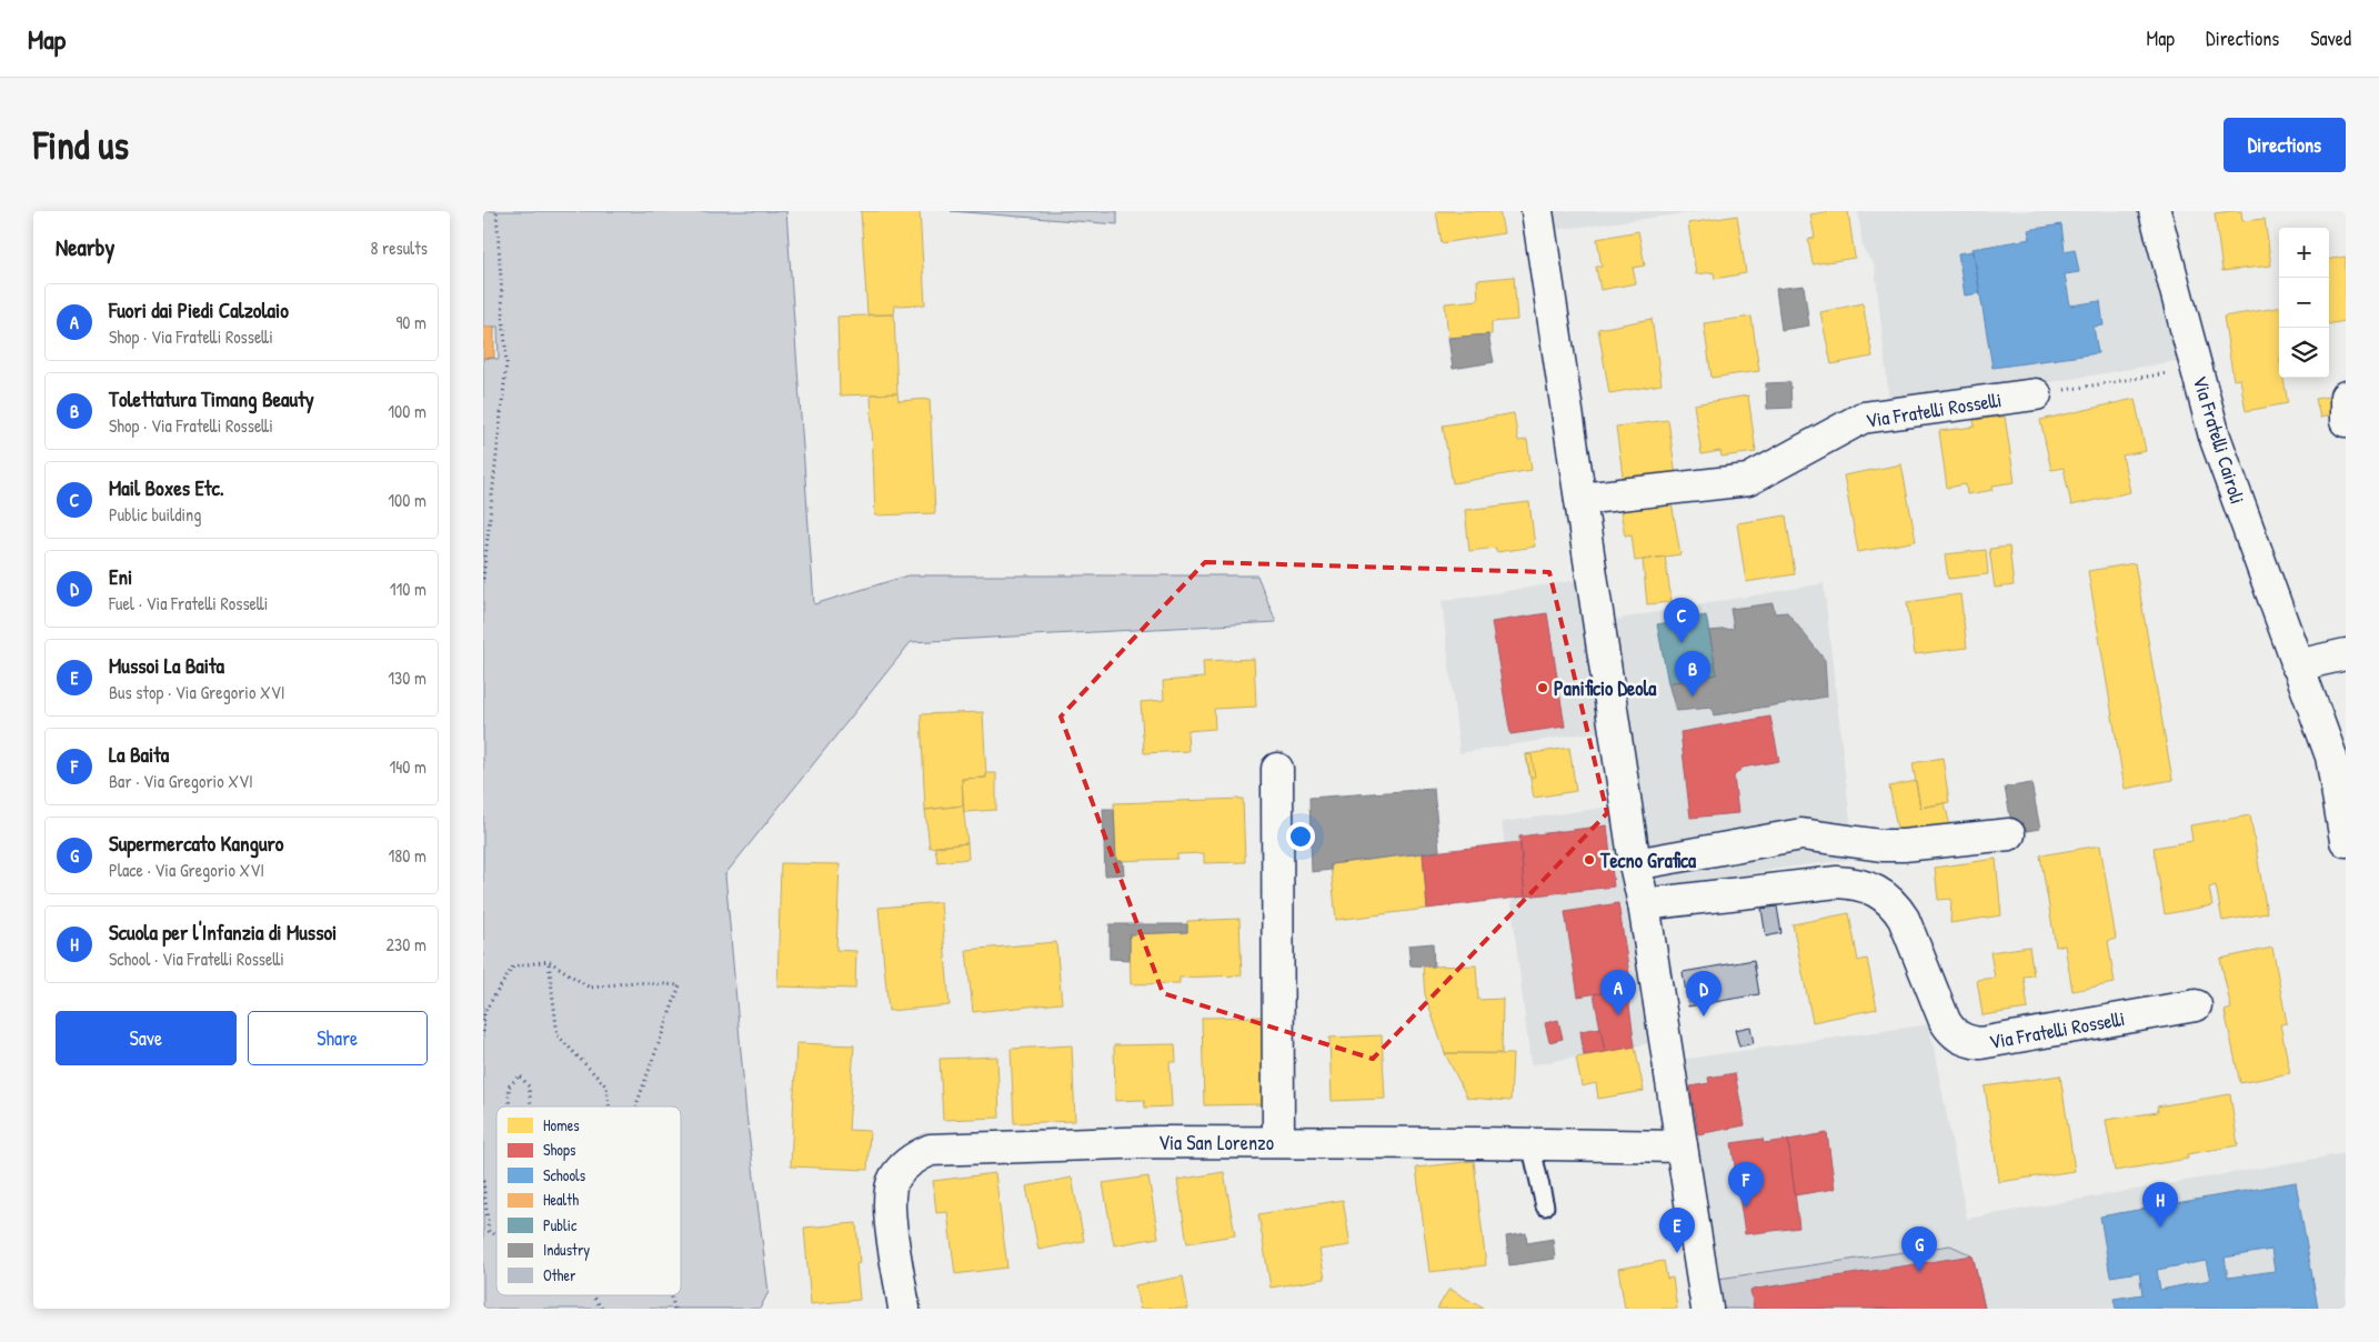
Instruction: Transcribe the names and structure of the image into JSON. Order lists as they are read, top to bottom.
{
  "streets": {
    "street": ["Via Fratelli Rosselli", "Via Fratelli Cairoli", "Via San Lorenzo"]
  },
  "places": ["Panificio Deola", "Tecno Grafica"],
  "legend": [
    "Homes",
    "Shops",
    "Schools",
    "Health",
    "Public",
    "Industry",
    "Other"
  ],
  "page": {
    "header": "Map",
    "nav": ["Map", "Directions", "Saved"],
    "buttons": [
      "Directions",
      ["Save", "Share"]
    ],
    "title": "Find us",
    "heading": ["Nearby", "8 results"],
    "map_buttons": ["+", "−"],
    "list": [
      {
        "mark": "A",
        "name": "Fuori dai Piedi Calzolaio",
        "note": "Shop · Via Fratelli Rosselli",
        "value": "90 m"
      },
      {
        "mark": "B",
        "name": "Tolettatura Timang Beauty",
        "note": "Shop · Via Fratelli Rosselli",
        "value": "100 m"
      },
      {
        "mark": "C",
        "name": "Mail Boxes Etc.",
        "note": "Public building",
        "value": "100 m"
      },
      {
        "mark": "D",
        "name": "Eni",
        "note": "Fuel · Via Fratelli Rosselli",
        "value": "110 m"
      },
      {
        "mark": "E",
        "name": "Mussoi La Baita",
        "note": "Bus stop · Via Gregorio XVI",
        "value": "130 m"
      },
      {
        "mark": "F",
        "name": "La Baita",
        "note": "Bar · Via Gregorio XVI",
        "value": "140 m"
      },
      {
        "mark": "G",
        "name": "Supermercato Kanguro",
        "note": "Place · Via Gregorio XVI",
        "value": "180 m"
      },
      {
        "mark": "H",
        "name": "Scuola per l'Infanzia di Mussoi",
        "note": "School · Via Fratelli Rosselli",
        "value": "230 m"
      }
    ],
    "pins": [
      "C",
      "B",
      "A",
      "D",
      "F",
      "H",
      "E",
      "G"
    ]
  }
}
